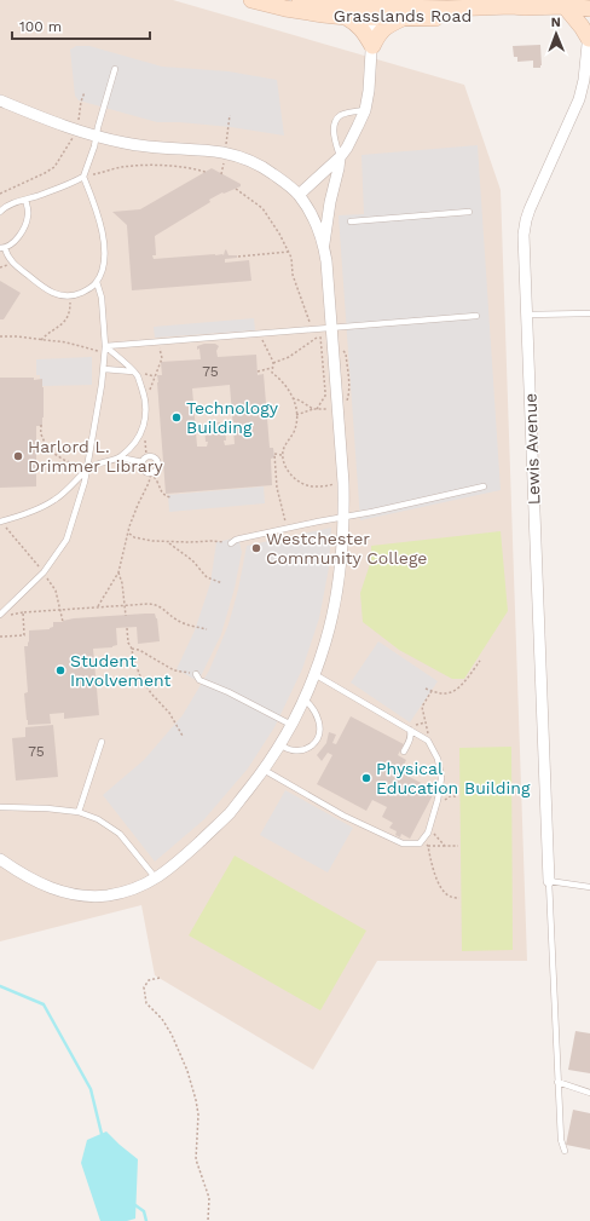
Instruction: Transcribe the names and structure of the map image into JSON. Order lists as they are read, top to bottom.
{
  "streets": {
    "main road": ["Grasslands Road"],
    "street": ["Lewis Avenue"]
  },
  "places": [
    "Technology Building",
    "Harlord L. Drimmer Library",
    "Westchester Community College",
    "Student Involvement",
    "Physical Education Building"
  ],
  "house_numbers": ["75", "75"],
  "scale_bar": "100 m",
  "north": "top"
}
